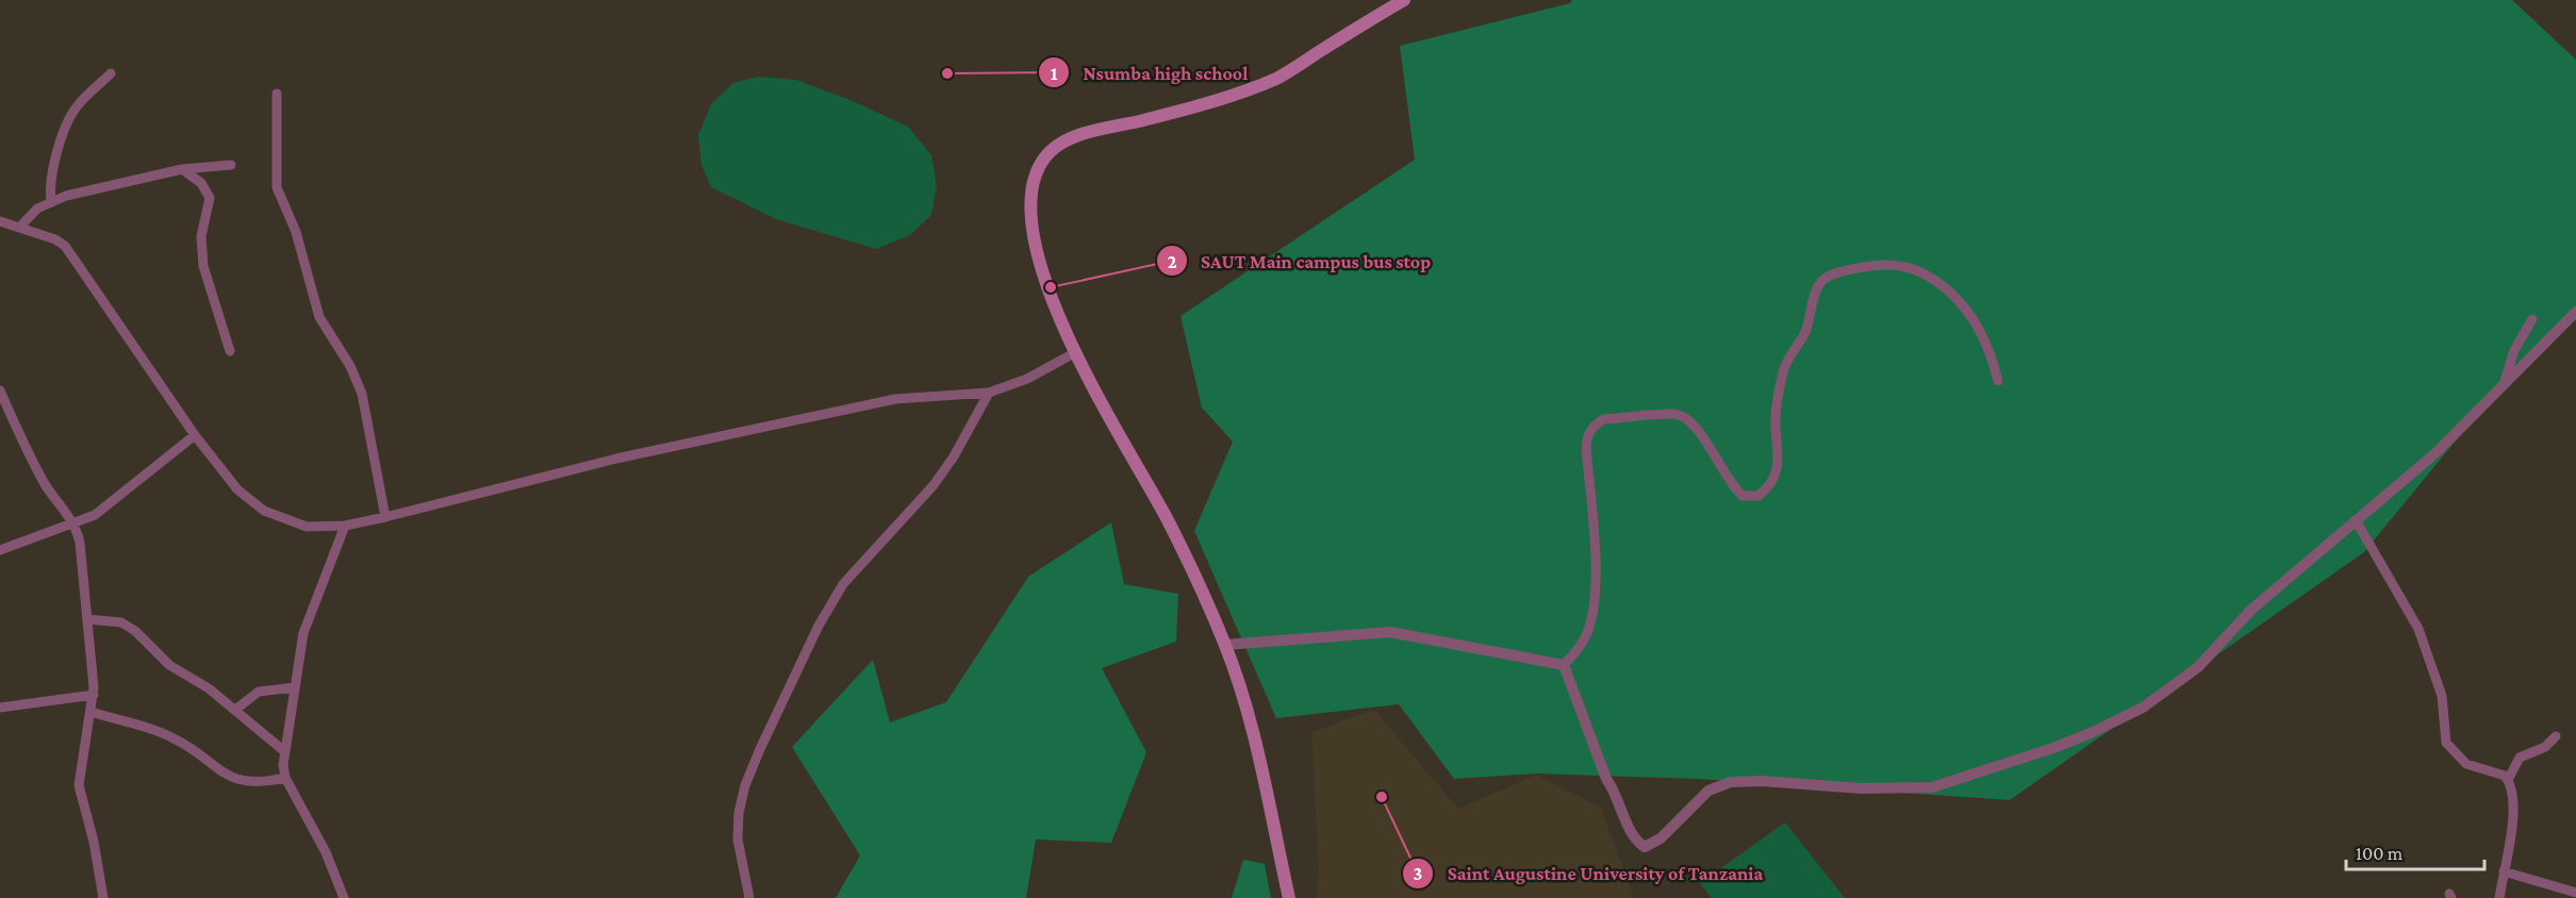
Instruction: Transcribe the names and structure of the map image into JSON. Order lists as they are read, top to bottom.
{
  "places": ["Nsumba high school", "SAUT Main campus bus stop", "Saint Augustine University of Tanzania"],
  "scale_bar": "100 m"
}
